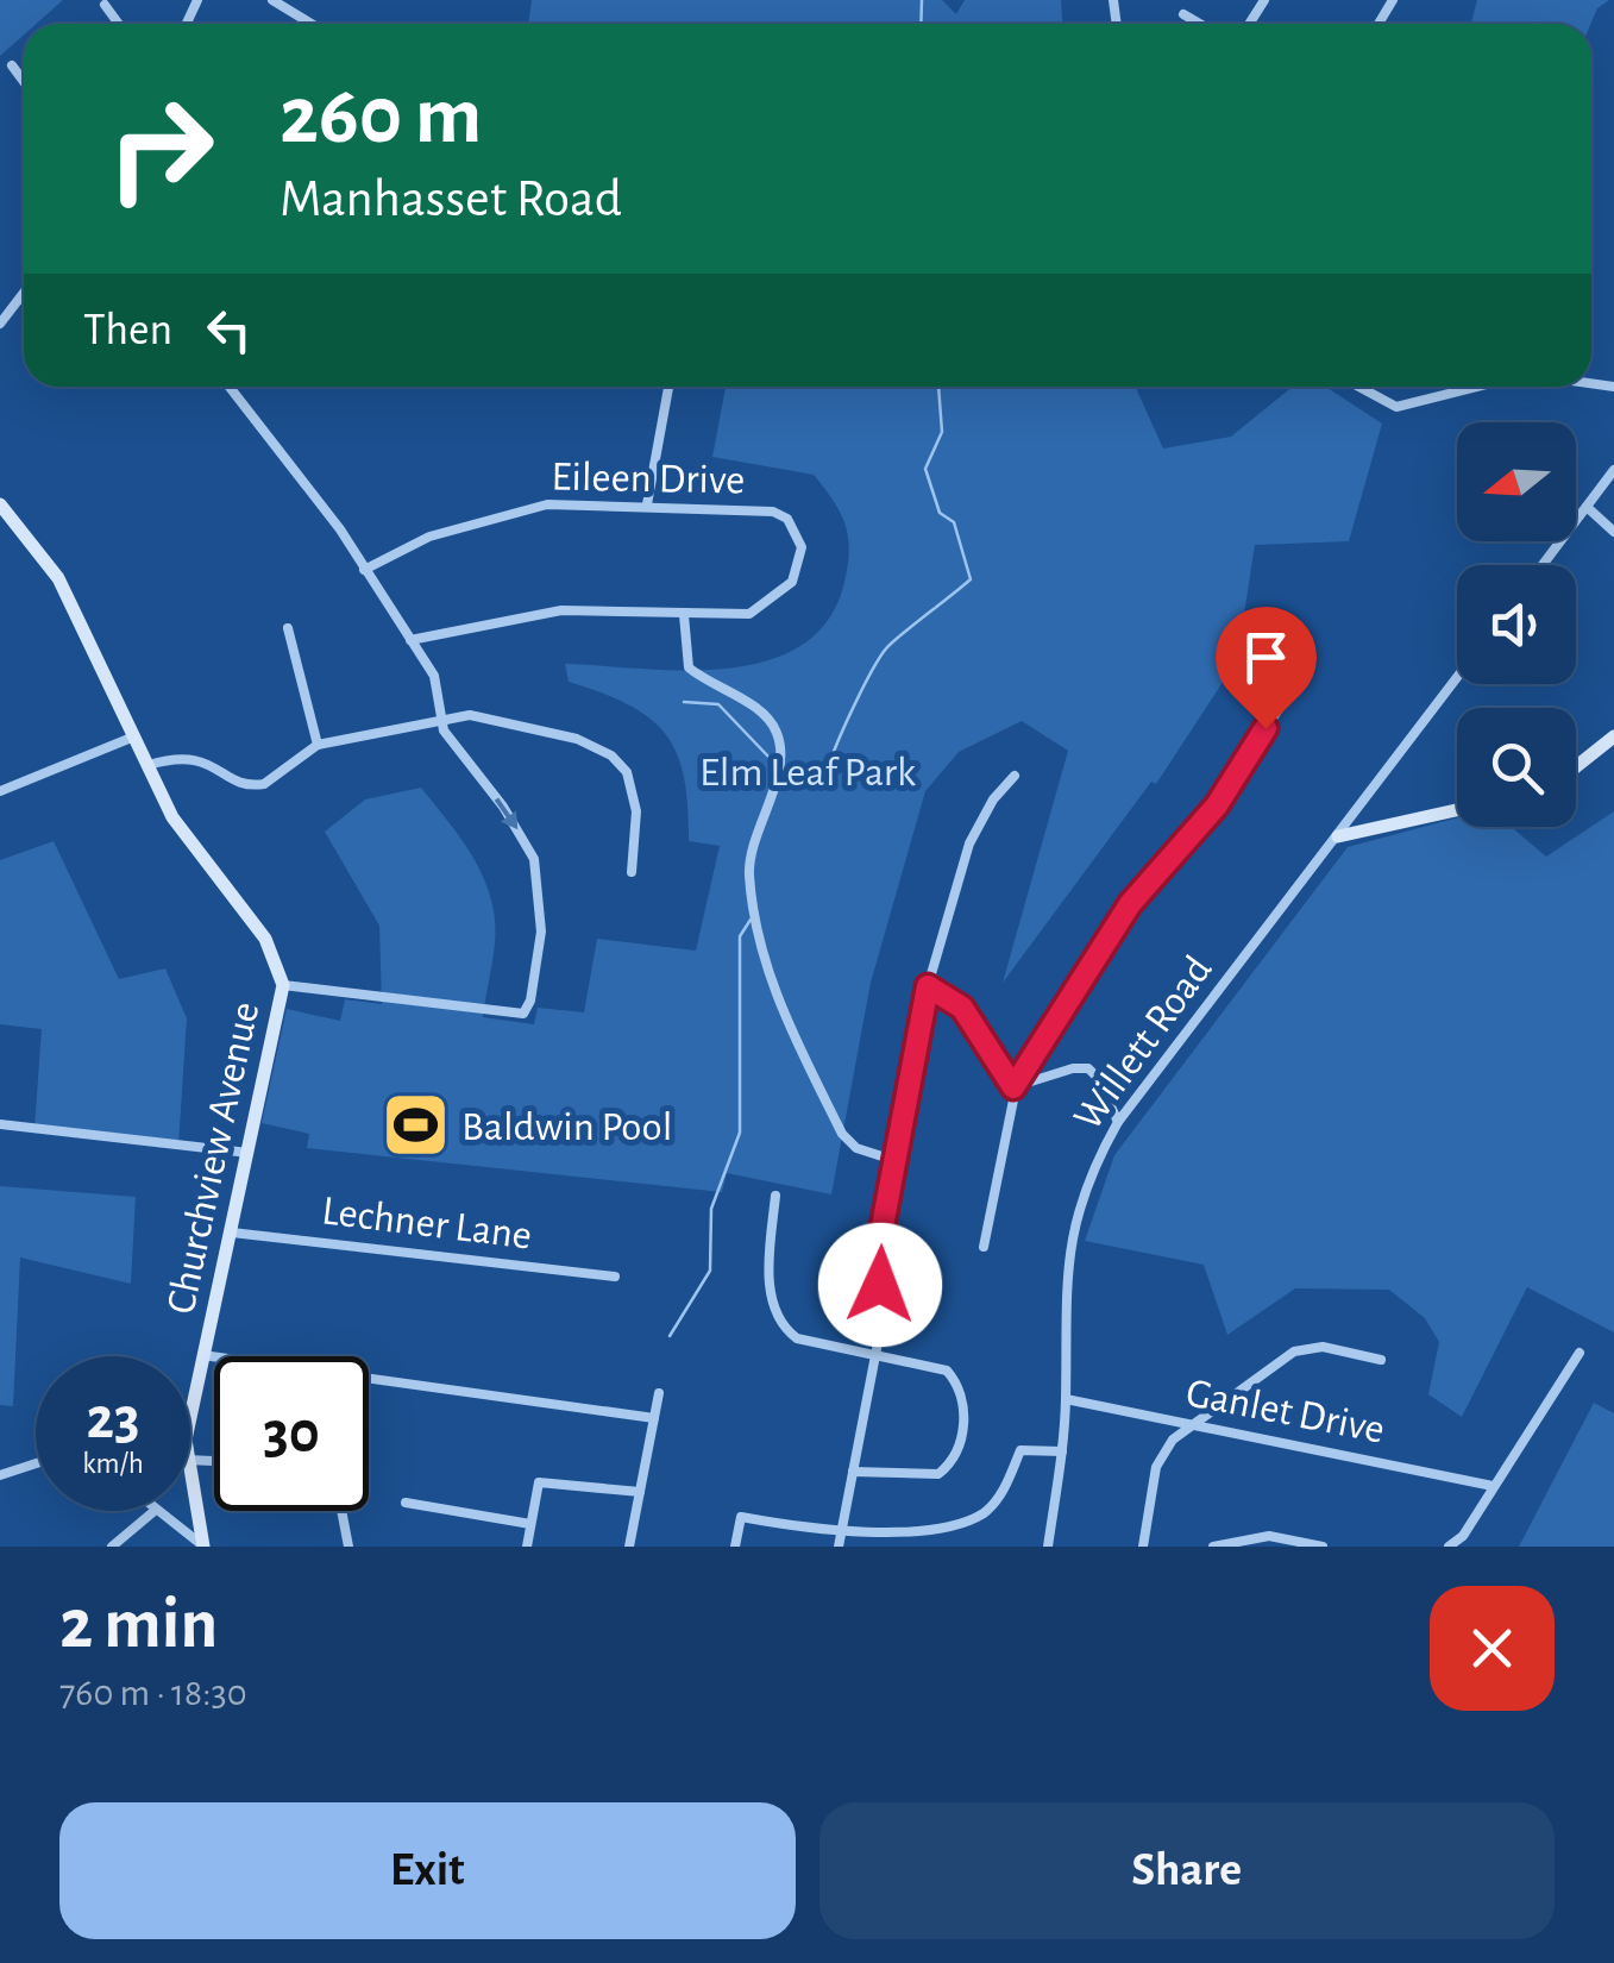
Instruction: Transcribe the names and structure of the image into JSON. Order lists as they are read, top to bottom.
{
  "streets": {
    "street": [
      "Eileen Drive",
      "Willett Road",
      "Churchview Avenue",
      "Lechner Lane",
      "Ganlet Drive"
    ]
  },
  "crossings": [
    ["Willett Road", "Ganlet Drive"],
    ["Churchview Avenue", "Lechner Lane"]
  ],
  "parks": ["Elm Leaf Park"],
  "places": {
    "sports": ["Baldwin Pool"]
  },
  "north": "left",
  "page": {
    "turn": ["260 m", "Manhasset Road"],
    "then": "Then",
    "speed": "23 km/h",
    "limit": "30",
    "heading": ["2 min", "760 m · 18:30"],
    "buttons": ["Exit", "Share"]
  }
}
